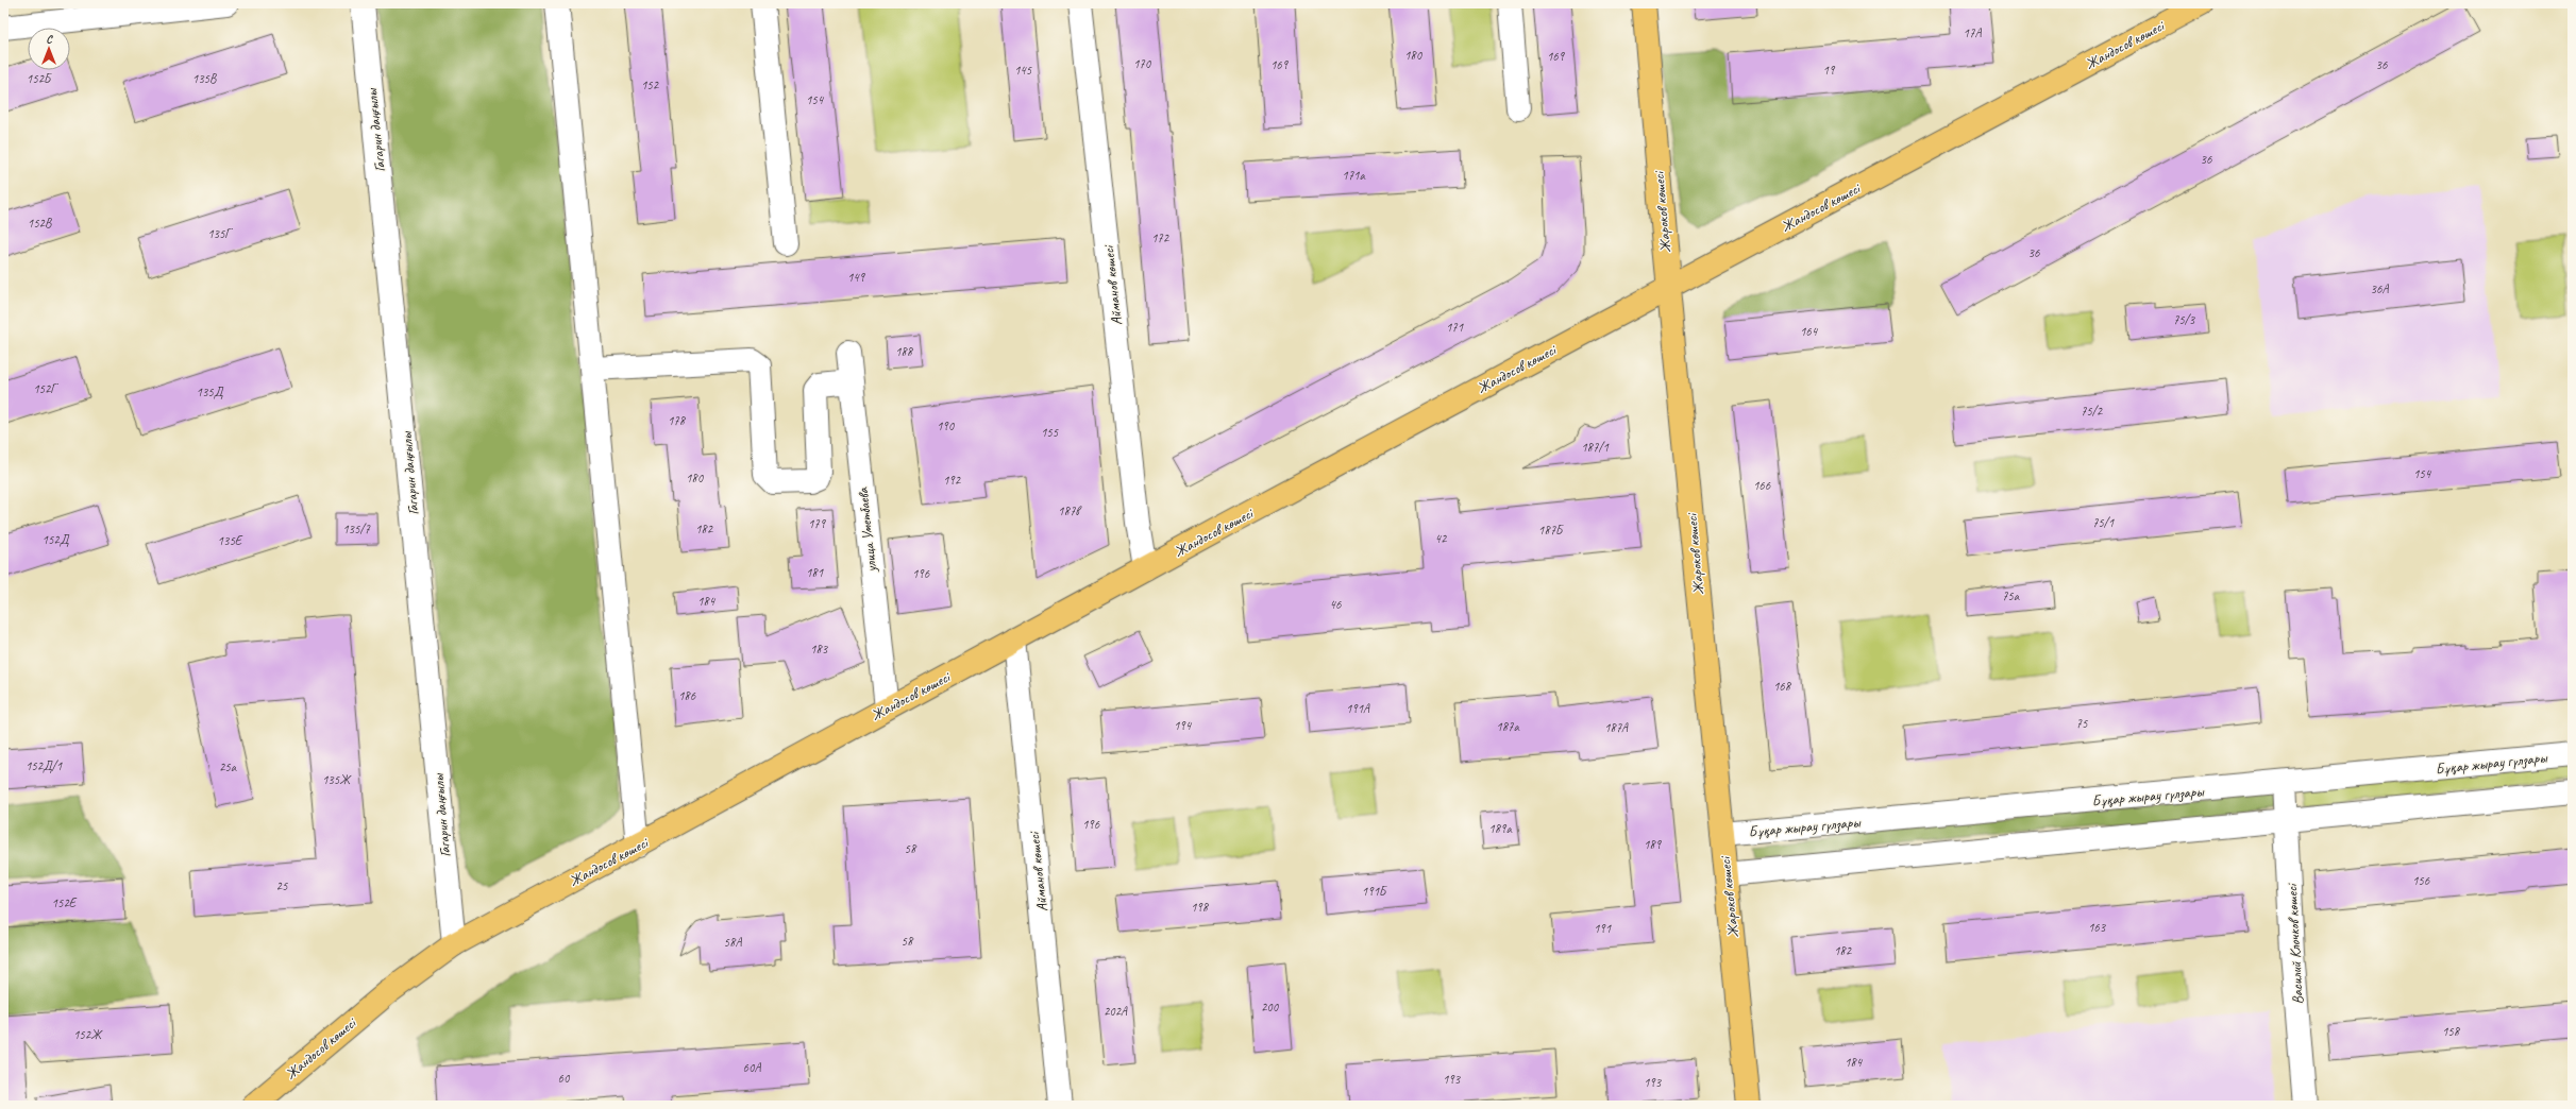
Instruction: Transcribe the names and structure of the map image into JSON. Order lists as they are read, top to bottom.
{
  "streets": {
    "main road": ["Жандосов көшесі", "Жароков көшесі"],
    "street": [
      "Гагарин даңғылы",
      "Айманов көшесі",
      "улица Уметбаева",
      "Бұқар жырау гүлзары",
      "Василий Клочков көшесі"
    ]
  },
  "crossings": [
    ["Жандосов көшесі", "Гагарин даңғылы"],
    ["Жандосов көшесі", "Жароков көшесі"],
    ["Жандосов көшесі", "Айманов көшесі"],
    ["Жандосов көшесі", "улица Уметбаева"],
    ["Жароков көшесі", "Бұқар жырау гүлзары"],
    ["Бұқар жырау гүлзары", "Василий Клочков көшесі"]
  ],
  "house_numbers": [
    "17А",
    "180",
    "169",
    "170",
    "169",
    "36",
    "145",
    "19",
    "152Б",
    "135В",
    "152",
    "154",
    "36",
    "171a",
    "152В",
    "135Г",
    "172",
    "36",
    "149",
    "36А",
    "75/3",
    "171",
    "164",
    "188",
    "152Г",
    "135Д",
    "75/2",
    "178",
    "190",
    "155",
    "187/1",
    "154",
    "180",
    "192",
    "166",
    "187в",
    "75/1",
    "179",
    "135/7",
    "182",
    "187Б",
    "42",
    "152Д",
    "135Е",
    "181",
    "196",
    "75а",
    "184",
    "46",
    "183",
    "168",
    "186",
    "191А",
    "75",
    "194",
    "187а",
    "187А",
    "152Д/1",
    "25а",
    "135Ж",
    "196",
    "189а",
    "189",
    "58",
    "156",
    "25",
    "191Б",
    "152Е",
    "198",
    "163",
    "191",
    "58",
    "58А",
    "182",
    "200",
    "202А",
    "158",
    "152Ж",
    "184",
    "60А",
    "60",
    "193",
    "193"
  ],
  "north": "top"
}
